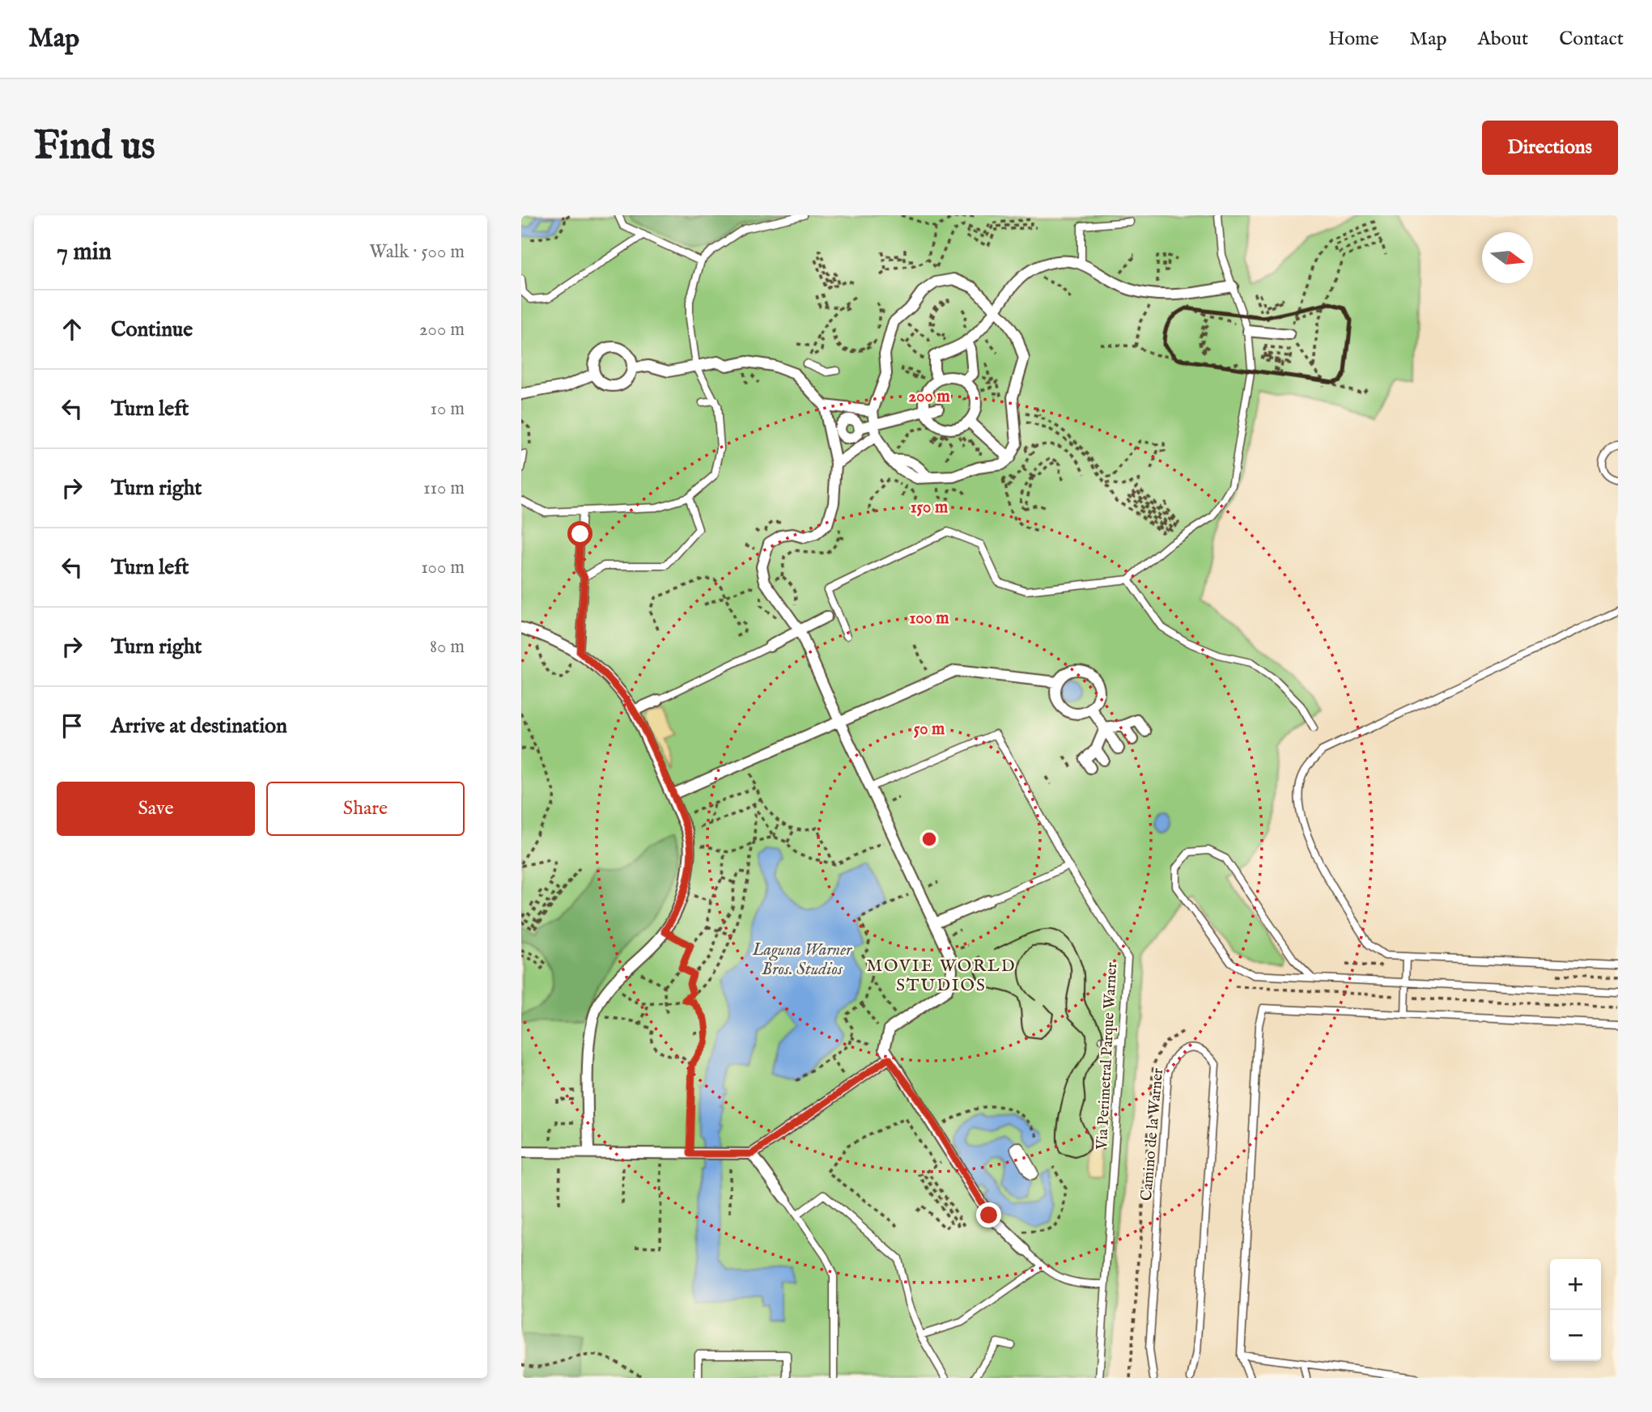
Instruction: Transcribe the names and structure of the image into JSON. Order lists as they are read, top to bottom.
{
  "streets": {
    "lane": ["Via Perimetral Parque Warner", "Camino de la Warner"]
  },
  "districts": ["MOVIE WORLD STUDIOS"],
  "water": ["Laguna Warner Bros. Studios"],
  "north": "right",
  "page": {
    "header": "Map",
    "nav": [
      "Home",
      "Map",
      "About",
      "Contact"
    ],
    "buttons": [
      "Directions",
      ["Save", "Share"]
    ],
    "title": "Find us",
    "heading": ["7 min", "Walk · 500 m"],
    "list": [
      ["Continue", "200 m"],
      ["Turn left", "10 m"],
      ["Turn right", "110 m"],
      ["Turn left", "100 m"],
      ["Turn right", "80 m"],
      "Arrive at destination"
    ],
    "map_buttons": ["+", "−"]
  },
  "rings": [
    "200 m",
    "150 m",
    "100 m",
    "50 m"
  ]
}
